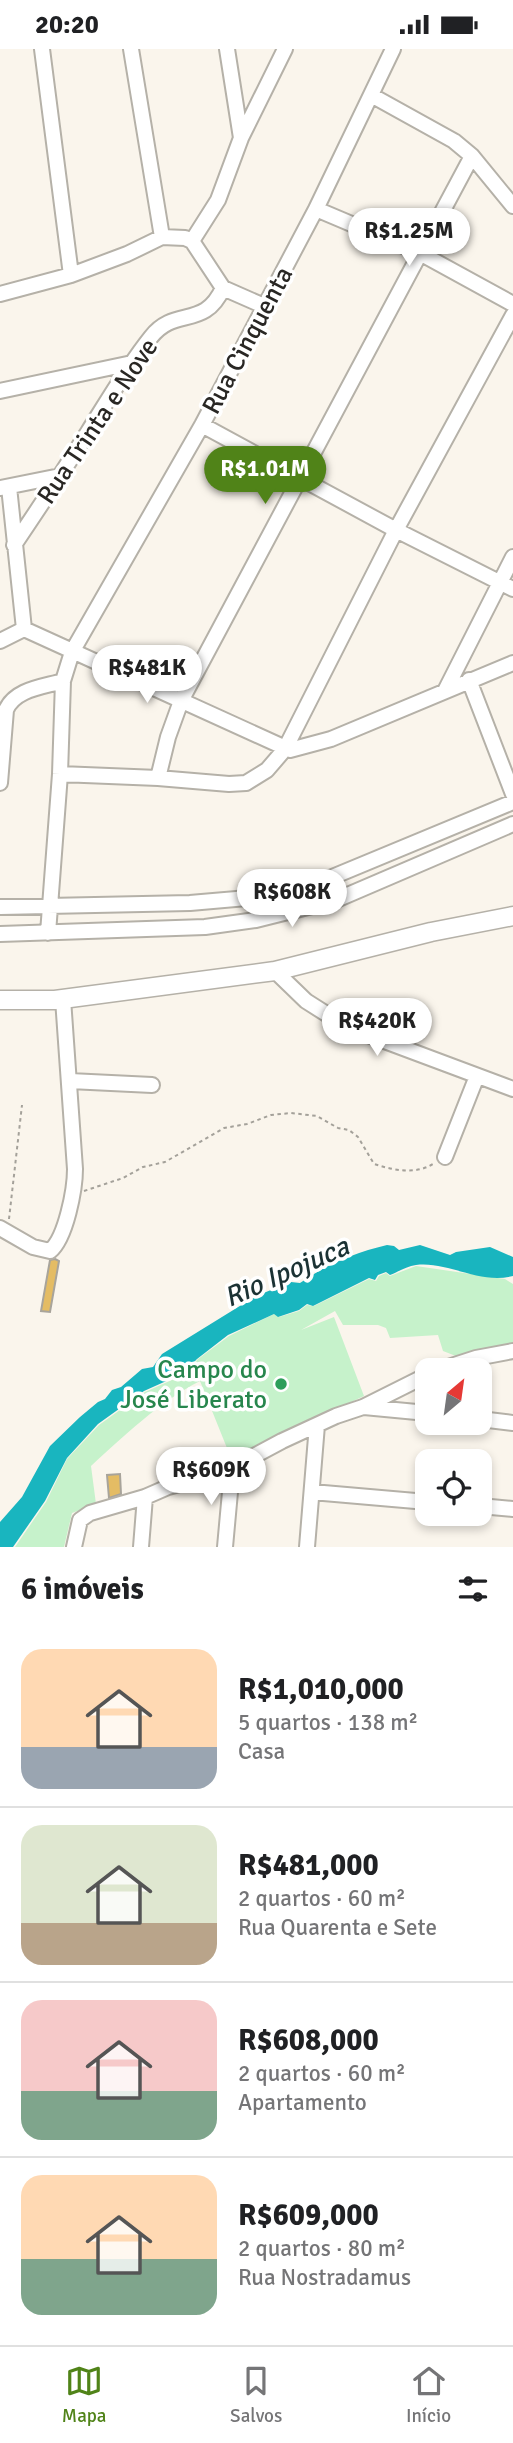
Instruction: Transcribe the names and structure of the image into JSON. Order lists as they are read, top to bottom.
{
  "streets": {
    "street": ["Rua Cinquenta", "Rua Trinta e Nove"]
  },
  "water": ["Rio Ipojuca"],
  "places": ["Campo do José Liberato"],
  "north": "top right",
  "page": {
    "status": "20:20",
    "price": [
      "R$1.25M",
      "R$1.01M",
      "R$481K",
      "R$608K",
      "R$420K",
      "R$609K"
    ],
    "heading": "6 imóveis",
    "list": [
      {
        "name": "R$1,010,000",
        "note": "5 quartos · 138 m² · Casa"
      },
      {
        "name": "R$481,000",
        "note": "2 quartos · 60 m² · Rua Quarenta e Sete"
      },
      {
        "name": "R$608,000",
        "note": "2 quartos · 60 m² · Apartamento"
      },
      {
        "name": "R$609,000",
        "note": "2 quartos · 80 m² · Rua Nostradamus"
      }
    ],
    "tabs": ["Mapa", "Salvos", "Início"]
  }
}
